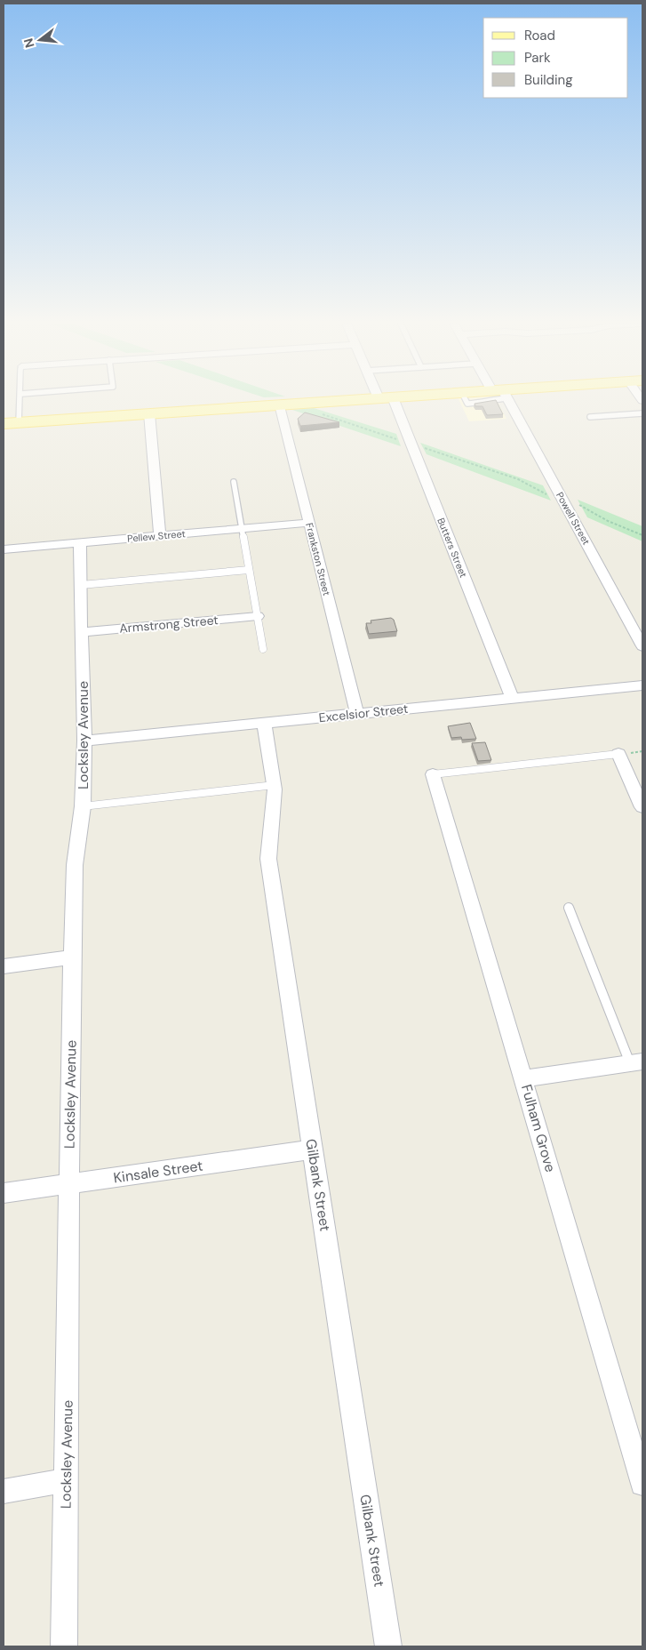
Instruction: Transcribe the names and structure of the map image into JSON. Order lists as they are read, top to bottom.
{
  "streets": {
    "street": [
      "Powell Street",
      "Pellew Street",
      "Butters Street",
      "Frankston Street",
      "Armstrong Street",
      "Excelsior Street",
      "Locksley Avenue",
      "Fulham Grove",
      "Kinsale Street",
      "Gilbank Street"
    ]
  },
  "crossings": [
    ["Pellew Street", "Frankston Street"],
    ["Pellew Street", "Locksley Avenue"],
    ["Butters Street", "Excelsior Street"],
    ["Frankston Street", "Excelsior Street"],
    ["Armstrong Street", "Locksley Avenue"],
    ["Excelsior Street", "Locksley Avenue"],
    ["Excelsior Street", "Gilbank Street"],
    ["Locksley Avenue", "Kinsale Street"],
    ["Kinsale Street", "Gilbank Street"]
  ],
  "legend": ["Road", "Park", "Building"],
  "north": "left"
}
